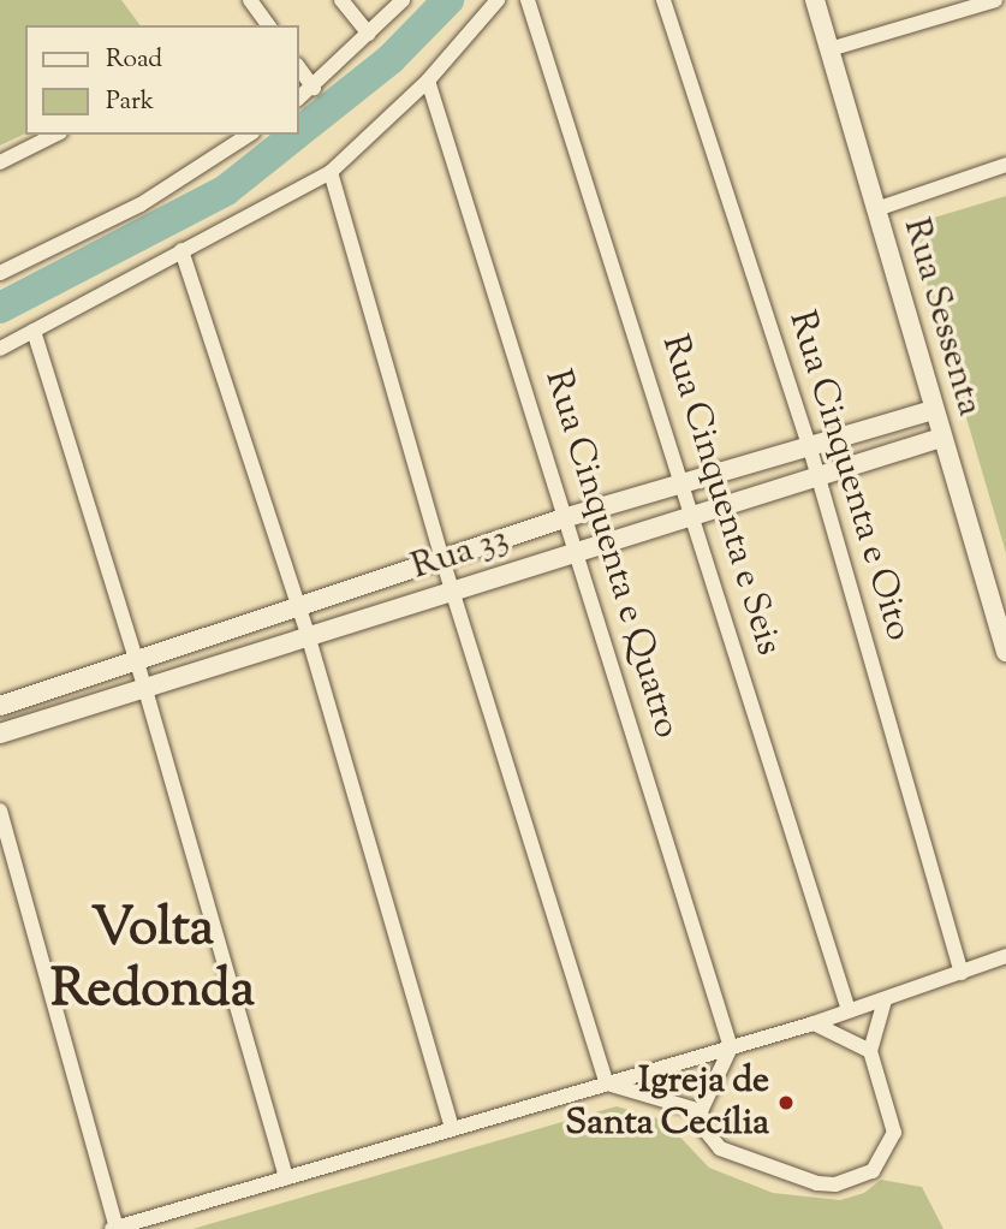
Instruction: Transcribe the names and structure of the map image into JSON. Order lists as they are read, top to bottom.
{
  "streets": {
    "street": [
      "Rua Sessenta",
      "Rua Cinquenta e Oito",
      "Rua Cinquenta e Seis",
      "Rua 33",
      "Rua Cinquenta e Quatro"
    ]
  },
  "crossings": [
    ["Rua Sessenta", "Rua 33"],
    ["Rua Cinquenta e Oito", "Rua 33"],
    ["Rua Cinquenta e Seis", "Rua 33"],
    ["Rua 33", "Rua Cinquenta e Quatro"]
  ],
  "districts": ["Volta Redonda"],
  "places": ["Igreja de Santa Cecília"],
  "legend": ["Road", "Park"]
}
